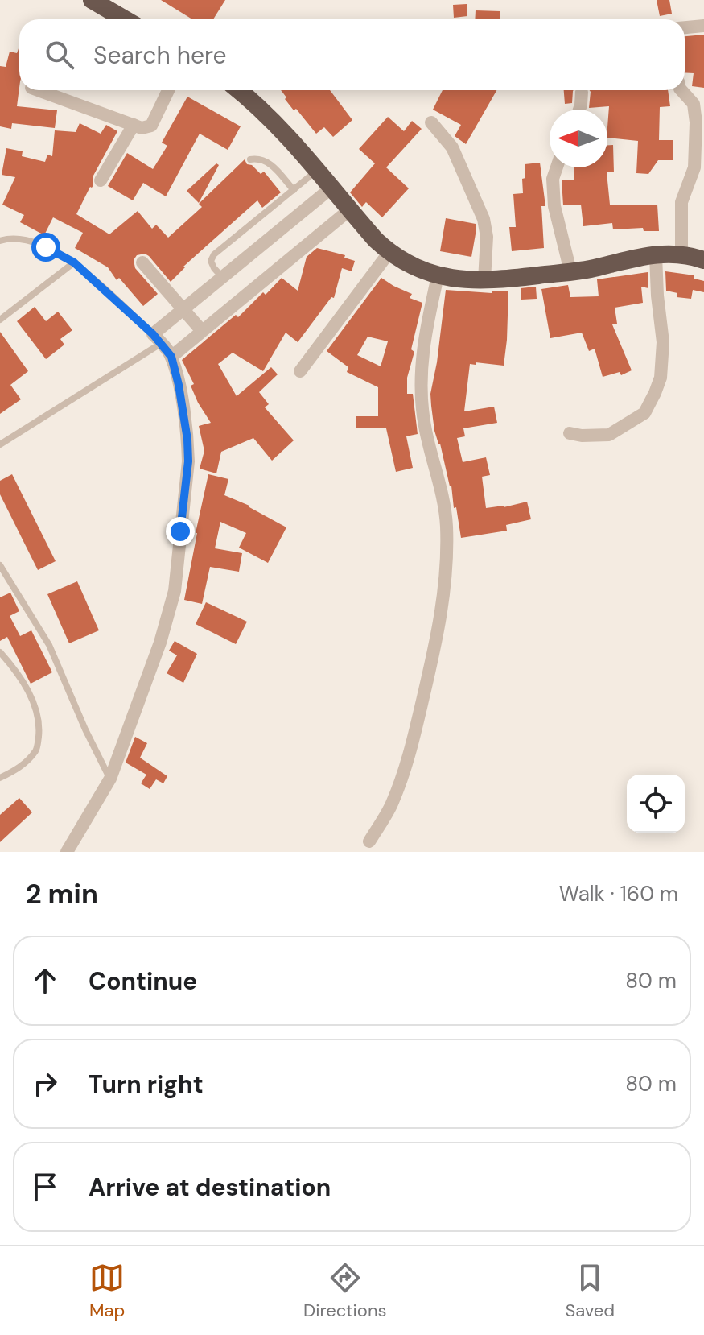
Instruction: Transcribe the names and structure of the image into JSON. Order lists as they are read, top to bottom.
{
  "north": "left",
  "page": {
    "search": "Search here",
    "heading": ["2 min", "Walk · 160 m"],
    "list": [
      ["Continue", "80 m"],
      ["Turn right", "80 m"],
      "Arrive at destination"
    ],
    "nav": ["Map", "Directions", "Saved"]
  }
}
